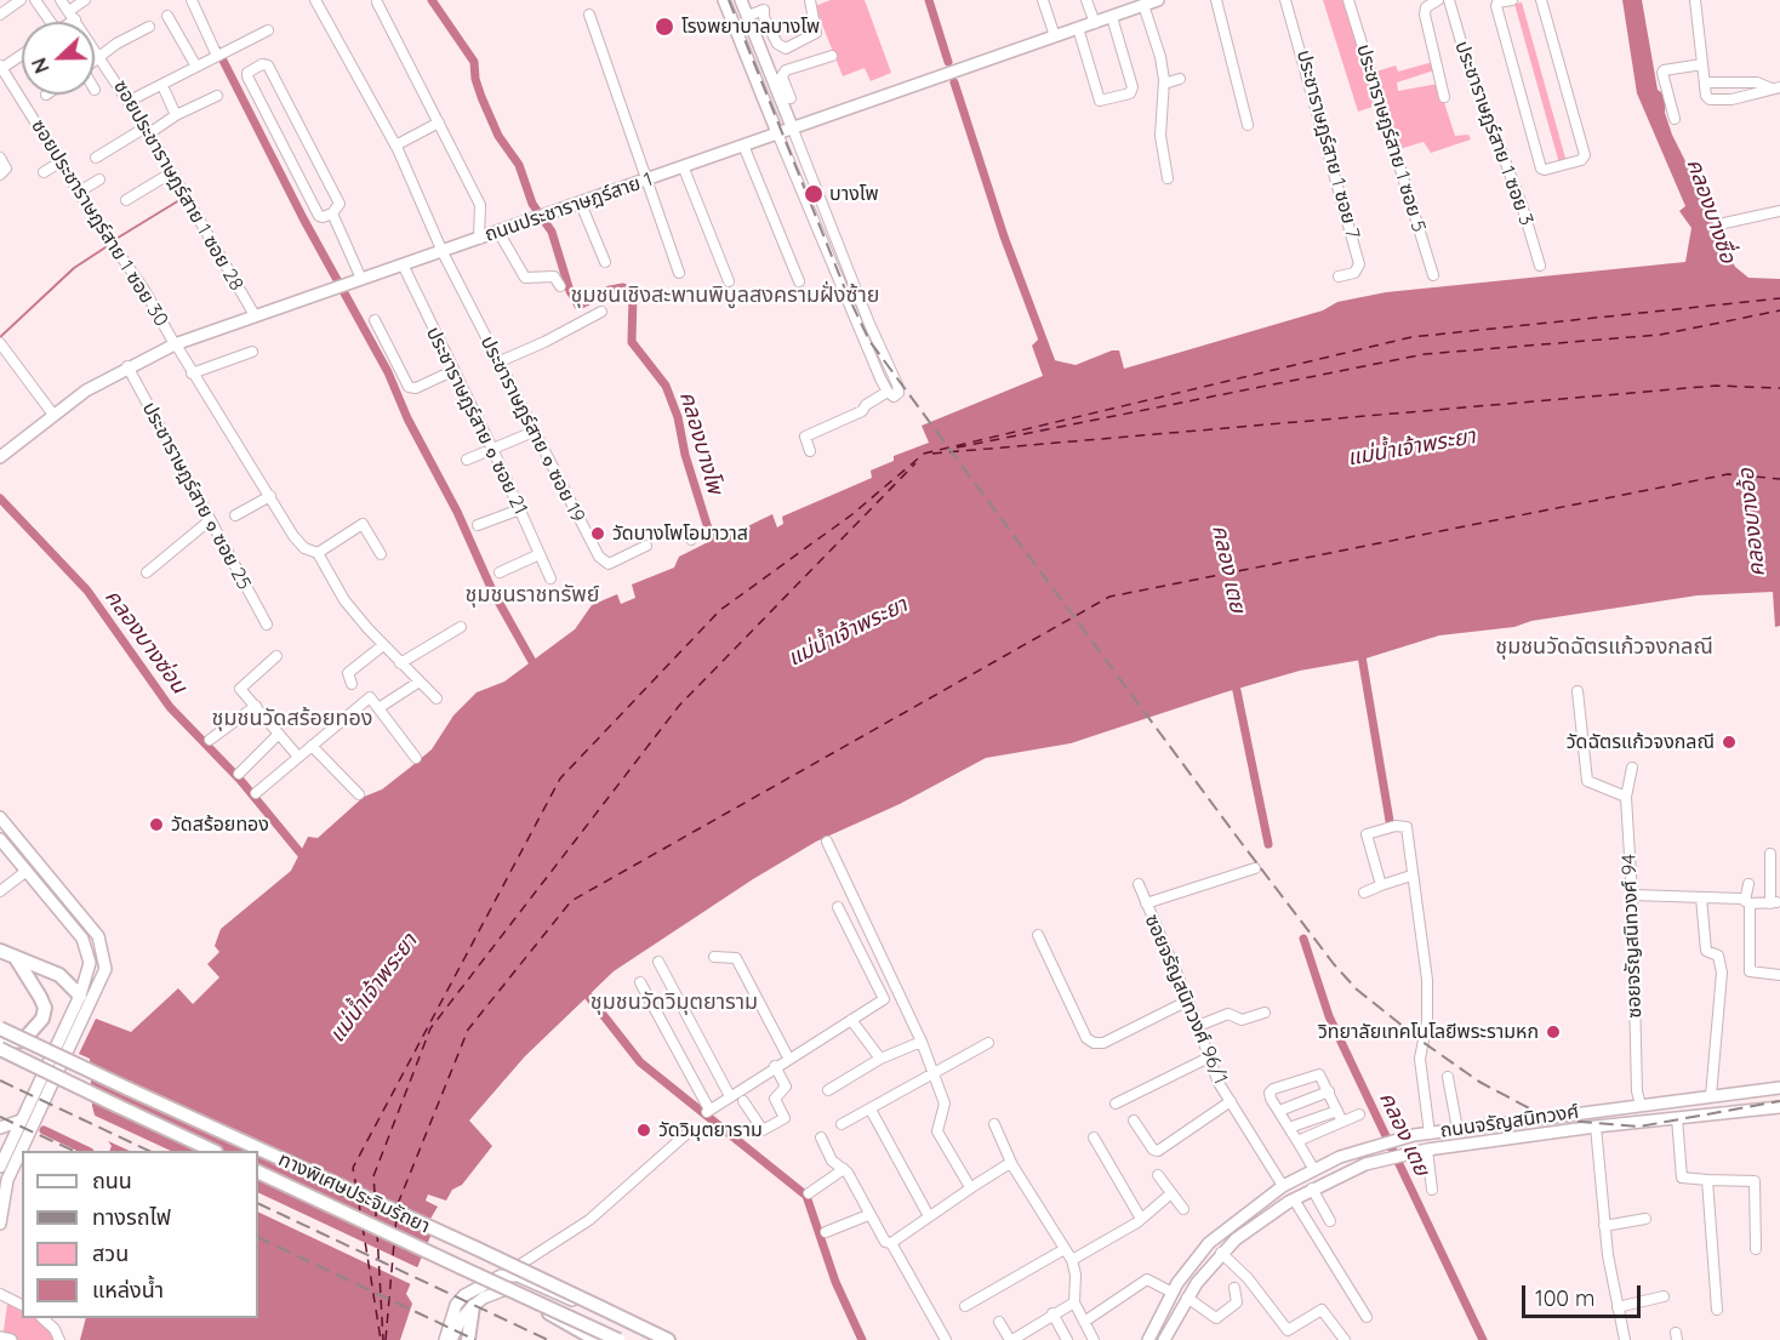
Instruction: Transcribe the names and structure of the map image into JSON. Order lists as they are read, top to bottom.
{
  "streets": {
    "highway": ["ทางพิเศษประจิมรัถยา"],
    "main road": ["ถนนประชาราษฎร์สาย 1", "ถนนจรัญสนิทวงศ์"],
    "street": [
      "ประชาราษฎร์สาย 1 ซอย 3",
      "ประชาราษฎร์สาย 1 ซอย 5",
      "ประชาราษฎร์สาย 1 ซอย 7",
      "ซอยประชาราษฎร์สาย 1 ซอย 28",
      "ซอยประชาราษฎร์สาย 1 ซอย 30",
      "ประชาราษฎร์สาย ๑ ซอย 21",
      "ประชาราษฎร์สาย ๑ ซอย 19",
      "ประชาราษฎร์สาย ๑ ซอย 25",
      "ซอยจรัญสนิทวงศ์ 94",
      "ซอยจรัญสนิทวงศ์ 96/1"
    ]
  },
  "crossings": [
    ["ซอยประชาราษฎร์สาย 1 ซอย 28", "ถนนประชาราษฎร์สาย 1"],
    ["ถนนประชาราษฎร์สาย 1", "ซอยประชาราษฎร์สาย 1 ซอย 30"],
    ["ถนนประชาราษฎร์สาย 1", "ประชาราษฎร์สาย ๑ ซอย 21"],
    ["ถนนประชาราษฎร์สาย 1", "ประชาราษฎร์สาย ๑ ซอย 19"],
    ["ถนนประชาราษฎร์สาย 1", "ประชาราษฎร์สาย ๑ ซอย 25"],
    ["ซอยจรัญสนิทวงศ์ 94", "ถนนจรัญสนิทวงศ์"],
    ["ซอยจรัญสนิทวงศ์ 96/1", "ถนนจรัญสนิทวงศ์"]
  ],
  "districts": [
    "ชุมชนเชิงสะพานพิบูลสงครามฝั่งซ้าย",
    "ชุมชนราชทรัพย์",
    "ชุมชนวัดฉัตรแก้วจงกลณี",
    "ชุมชนวัดสร้อยทอง",
    "ชุมชนวัดวิมุตยาราม"
  ],
  "water": [
    "คลองบางซื่อ",
    "คลองบางโพ",
    "แม่น้ำเจ้าพระยา",
    "คลองบางอ้อ",
    "คลอง เตย",
    "คลองบางซ่อน"
  ],
  "places": [
    "โรงพยาบาลบางโพ",
    "บางโพ",
    "วัดบางโพโอมาวาส",
    "วัดฉัตรแก้วจงกลณี",
    "วัดสร้อยทอง",
    "วิทยาลัยเทคโนโลยีพระรามหก",
    "วัดวิมุตยาราม"
  ],
  "legend": [
    "ถนน",
    "ทางรถไฟ",
    "สวน",
    "แหล่งน้ำ"
  ],
  "scale_bar": "100 m",
  "north": "left"
}
